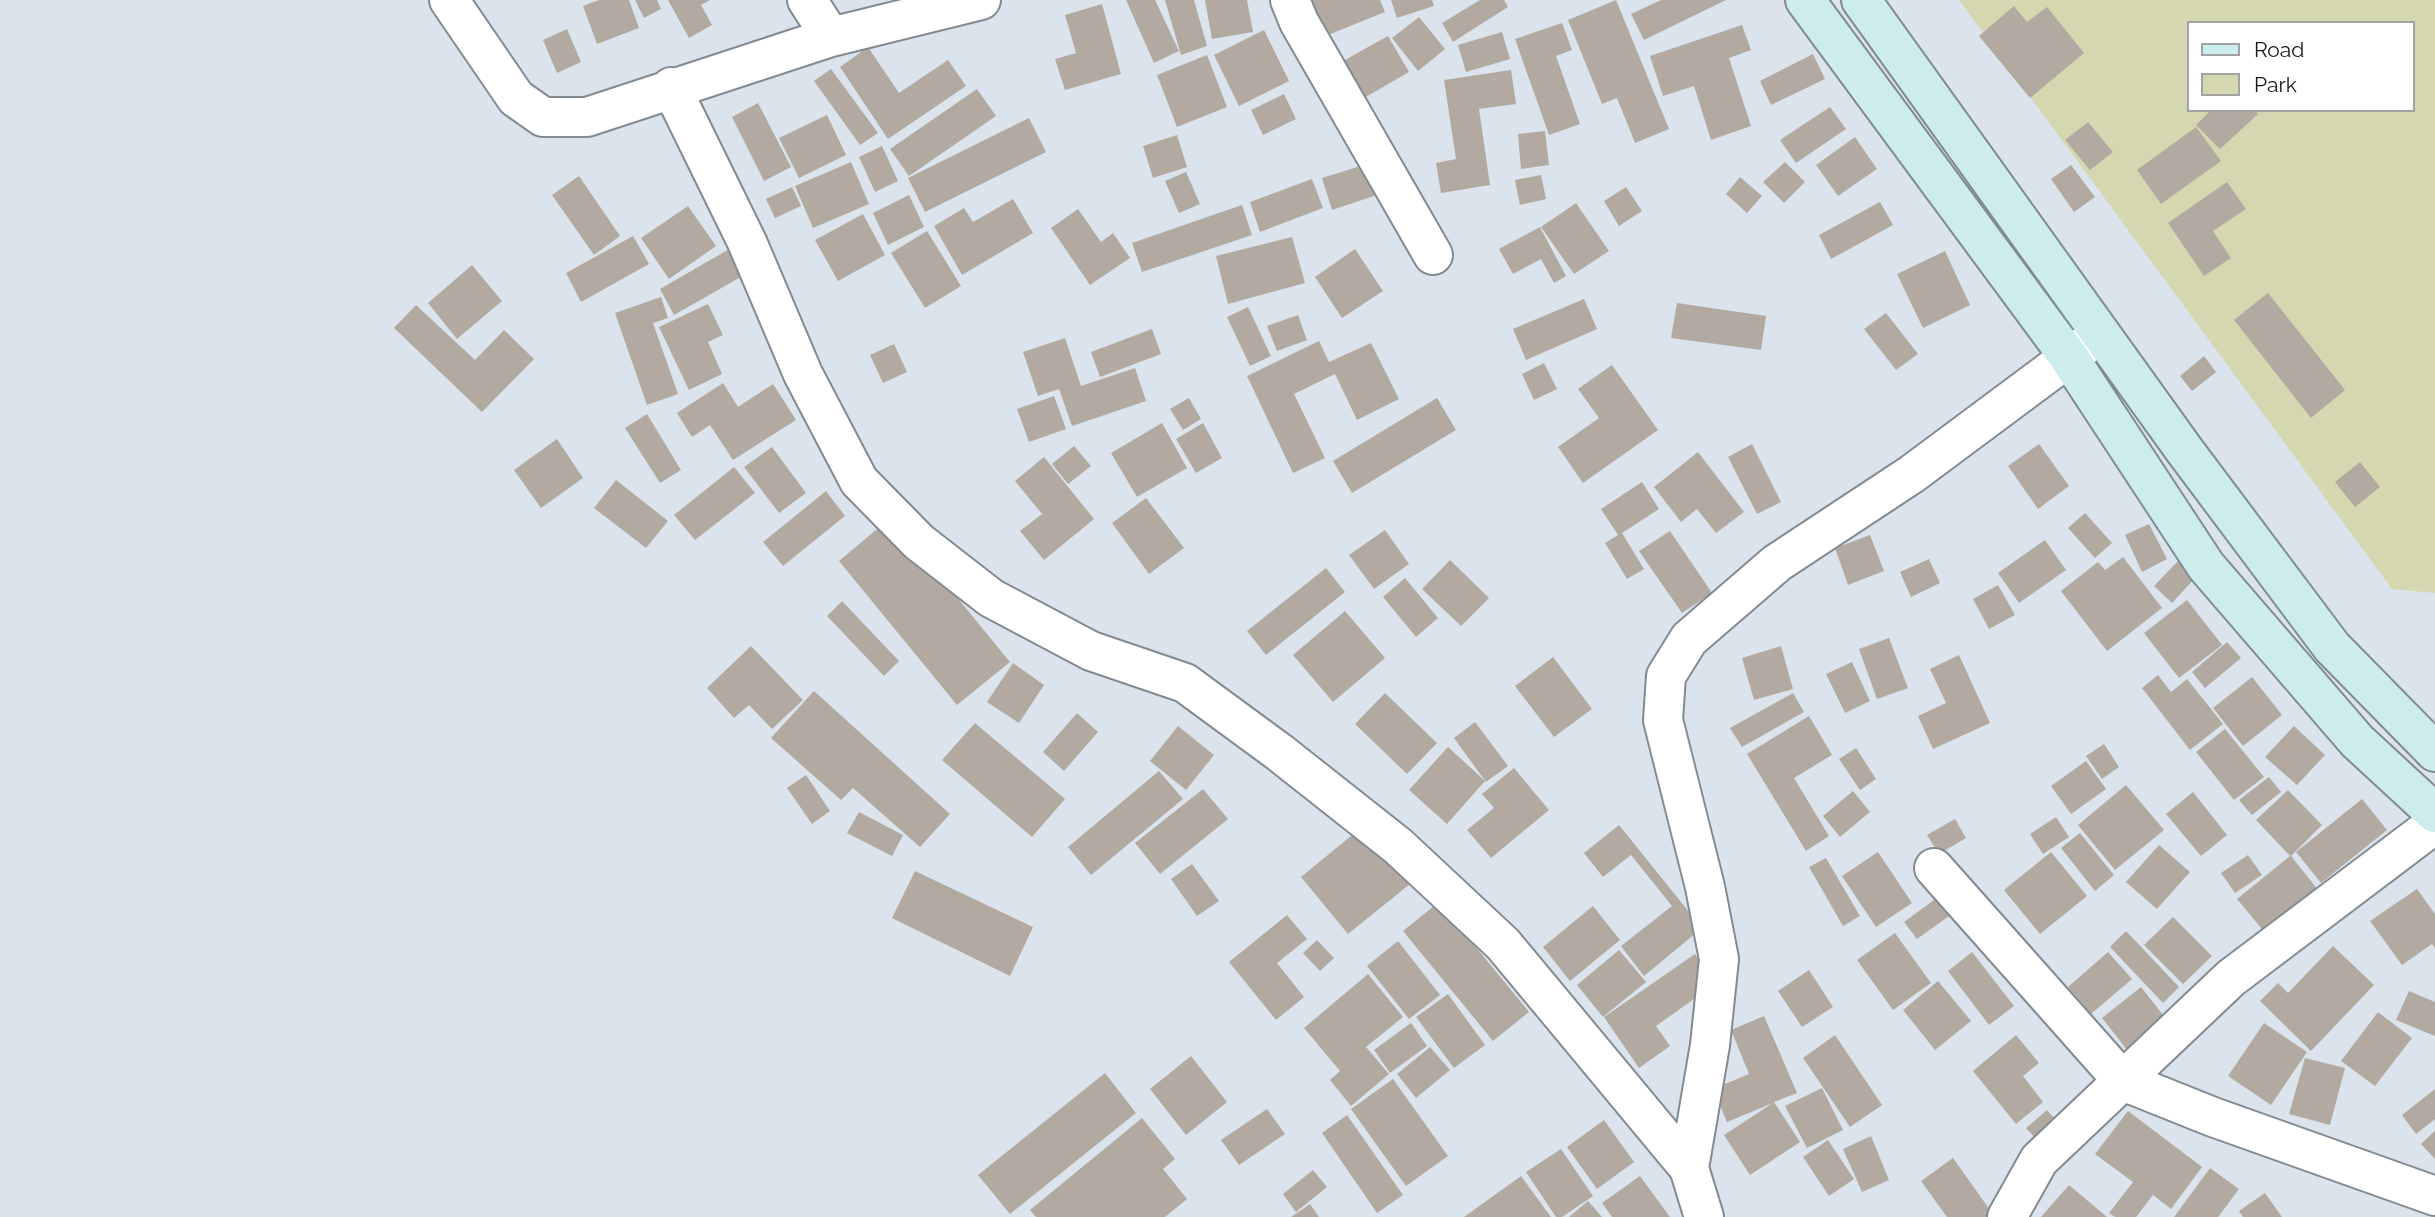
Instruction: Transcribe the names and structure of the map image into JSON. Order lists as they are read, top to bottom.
{
  "legend": ["Road", "Park"]
}
